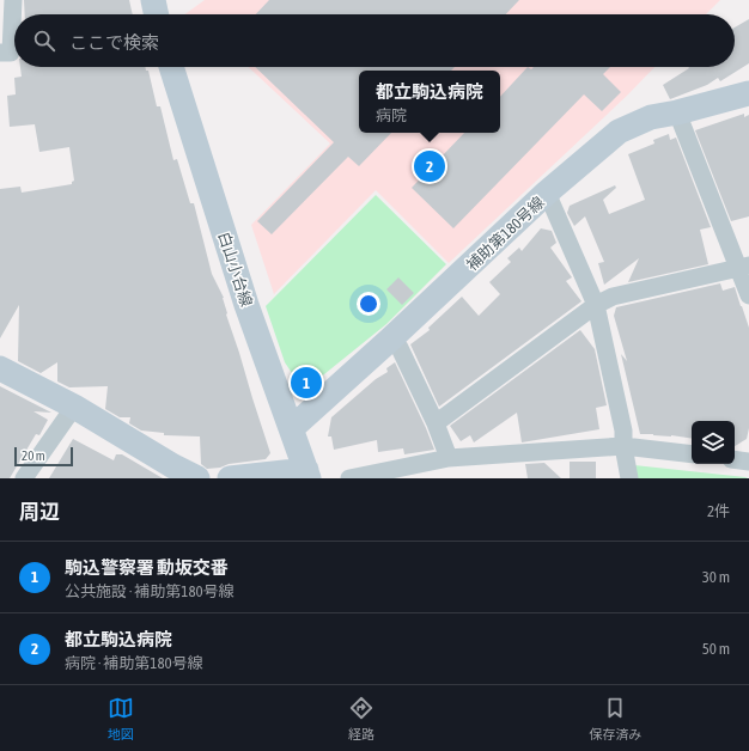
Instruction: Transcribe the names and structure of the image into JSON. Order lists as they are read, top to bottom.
{
  "streets": {
    "street": ["補助第180号線", "白山小台線"]
  },
  "crossings": [
    ["補助第180号線", "白山小台線"]
  ],
  "scale_bar": "20 m",
  "page": {
    "search": "ここで検索",
    "popup": ["都立駒込病院", "病院"],
    "pins": ["2", "1"],
    "scale": "20 m",
    "heading": ["周辺", "2件"],
    "list": [
      {
        "mark": "1",
        "name": "駒込警察署 動坂交番",
        "note": "公共施設 · 補助第180号線",
        "value": "30 m"
      },
      {
        "mark": "2",
        "name": "都立駒込病院",
        "note": "病院 · 補助第180号線",
        "value": "50 m"
      }
    ],
    "nav": ["地図", "経路", "保存済み"]
  }
}
